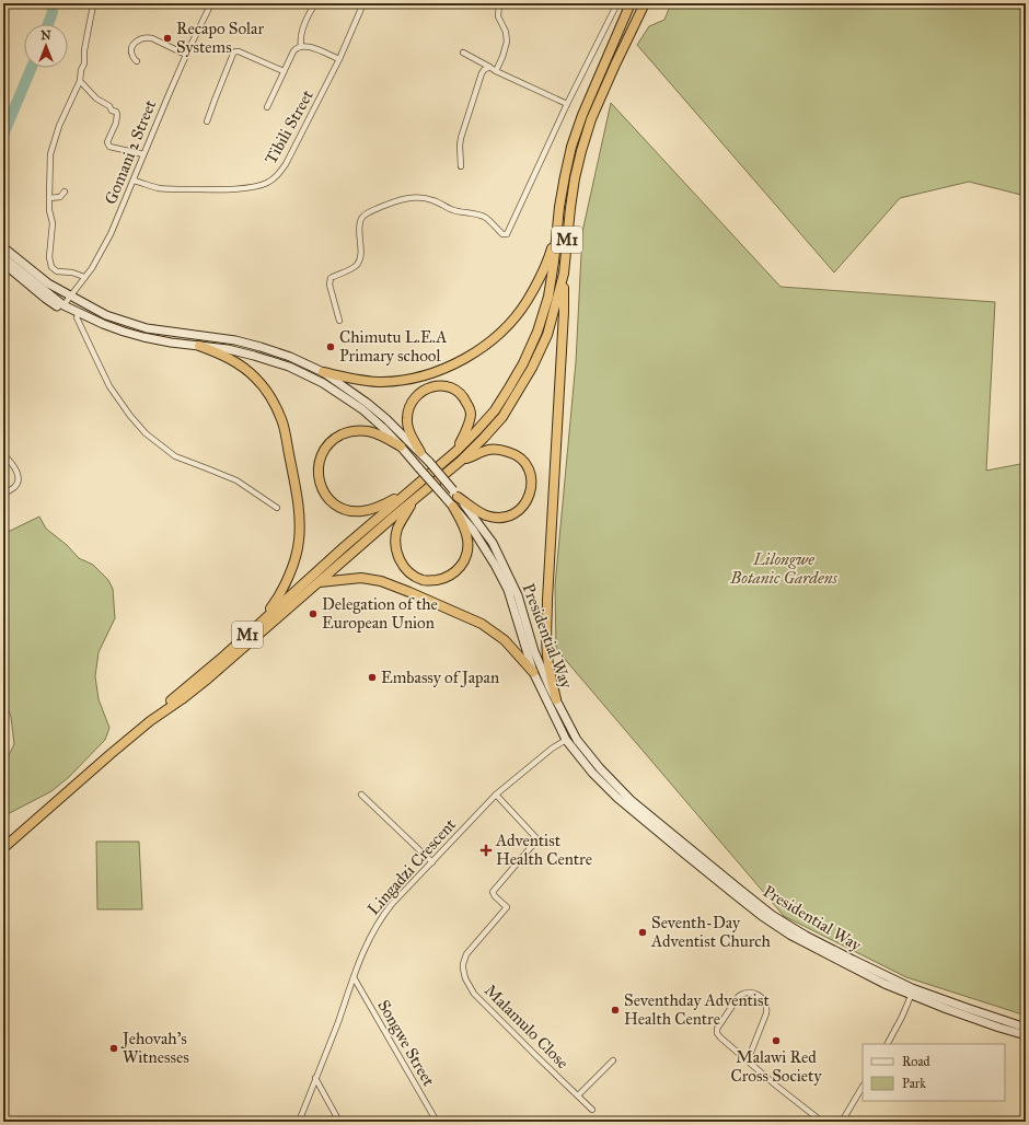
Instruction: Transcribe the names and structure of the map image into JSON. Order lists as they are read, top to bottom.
{
  "streets": {
    "highway": ["M1"],
    "main road": ["Presidential Way"],
    "street": [
      "Tibili Street",
      "Gomani 2 Street",
      "Lingadzi Crescent",
      "Malamulo Close",
      "Songwe Street"
    ]
  },
  "crossings": [
    ["Tibili Street", "Gomani 2 Street"],
    ["Gomani 2 Street", "Presidential Way"],
    ["Presidential Way", "Lingadzi Crescent"],
    ["Lingadzi Crescent", "Malamulo Close"],
    ["Lingadzi Crescent", "Songwe Street"]
  ],
  "parks": ["Lilongwe Botanic Gardens"],
  "places": {
    "other": [
      "Recapo Solar Systems",
      "Chimutu L.E.A Primary school",
      "Delegation of the European Union",
      "Embassy of Japan",
      "Seventh-Day Adventist Church",
      "Seventhday Adventist Health Centre",
      "Malawi Red Cross Society",
      "Jehovah's Witnesses"
    ],
    "health": ["Adventist Health Centre"]
  },
  "legend": ["Road", "Park"],
  "north": "top"
}
